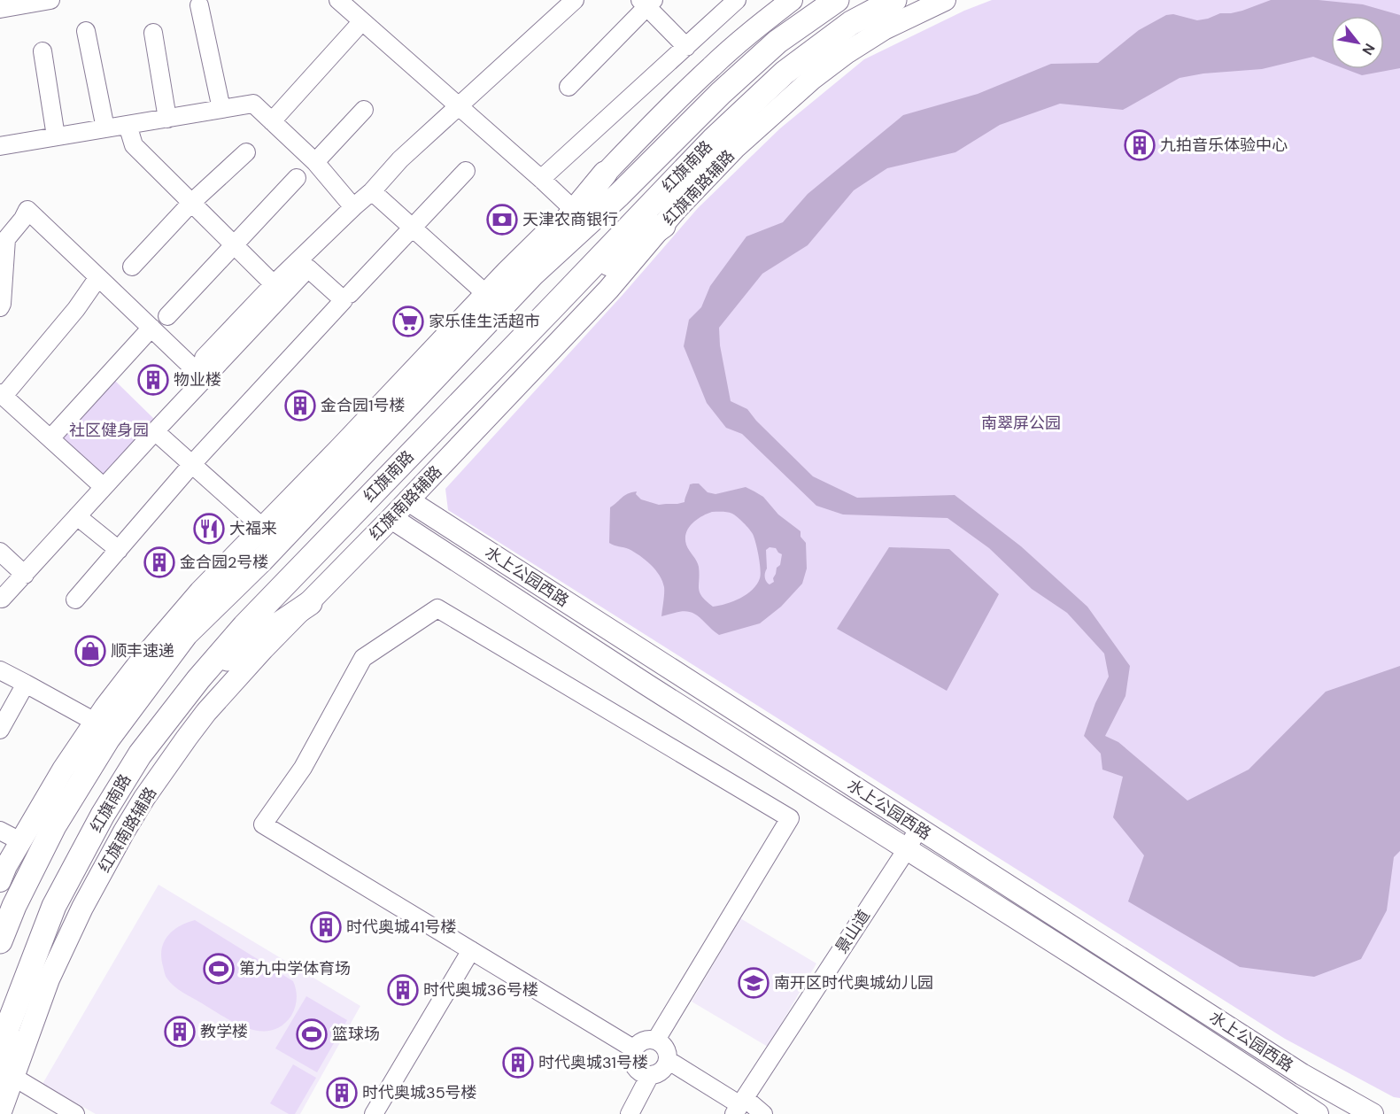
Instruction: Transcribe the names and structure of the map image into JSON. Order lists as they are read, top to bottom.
{
  "streets": {
    "highway": ["红旗南路"],
    "main road": ["红旗南路辅路", "水上公园西路"],
    "street": ["景山道"]
  },
  "crossings": [
    ["红旗南路", "红旗南路辅路"],
    ["红旗南路辅路", "水上公园西路"],
    ["水上公园西路", "景山道"]
  ],
  "parks": ["南翠屏公园", "社区健身园"],
  "places": {
    "building": [
      "九拍音乐体验中心",
      "物业楼",
      "金合园1号楼",
      "金合园2号楼",
      "时代奥城41号楼",
      "时代奥城36号楼",
      "教学楼",
      "时代奥城31号楼",
      "时代奥城35号楼"
    ],
    "bank": ["天津农商银行"],
    "supermarket": ["家乐佳生活超市"],
    "restaurant": ["大福来"],
    "shop": ["顺丰速递"],
    "sports": ["第九中学体育场", "篮球场"],
    "school or university": ["南开区时代奥城幼儿园"]
  },
  "north": "bottom right"
}
